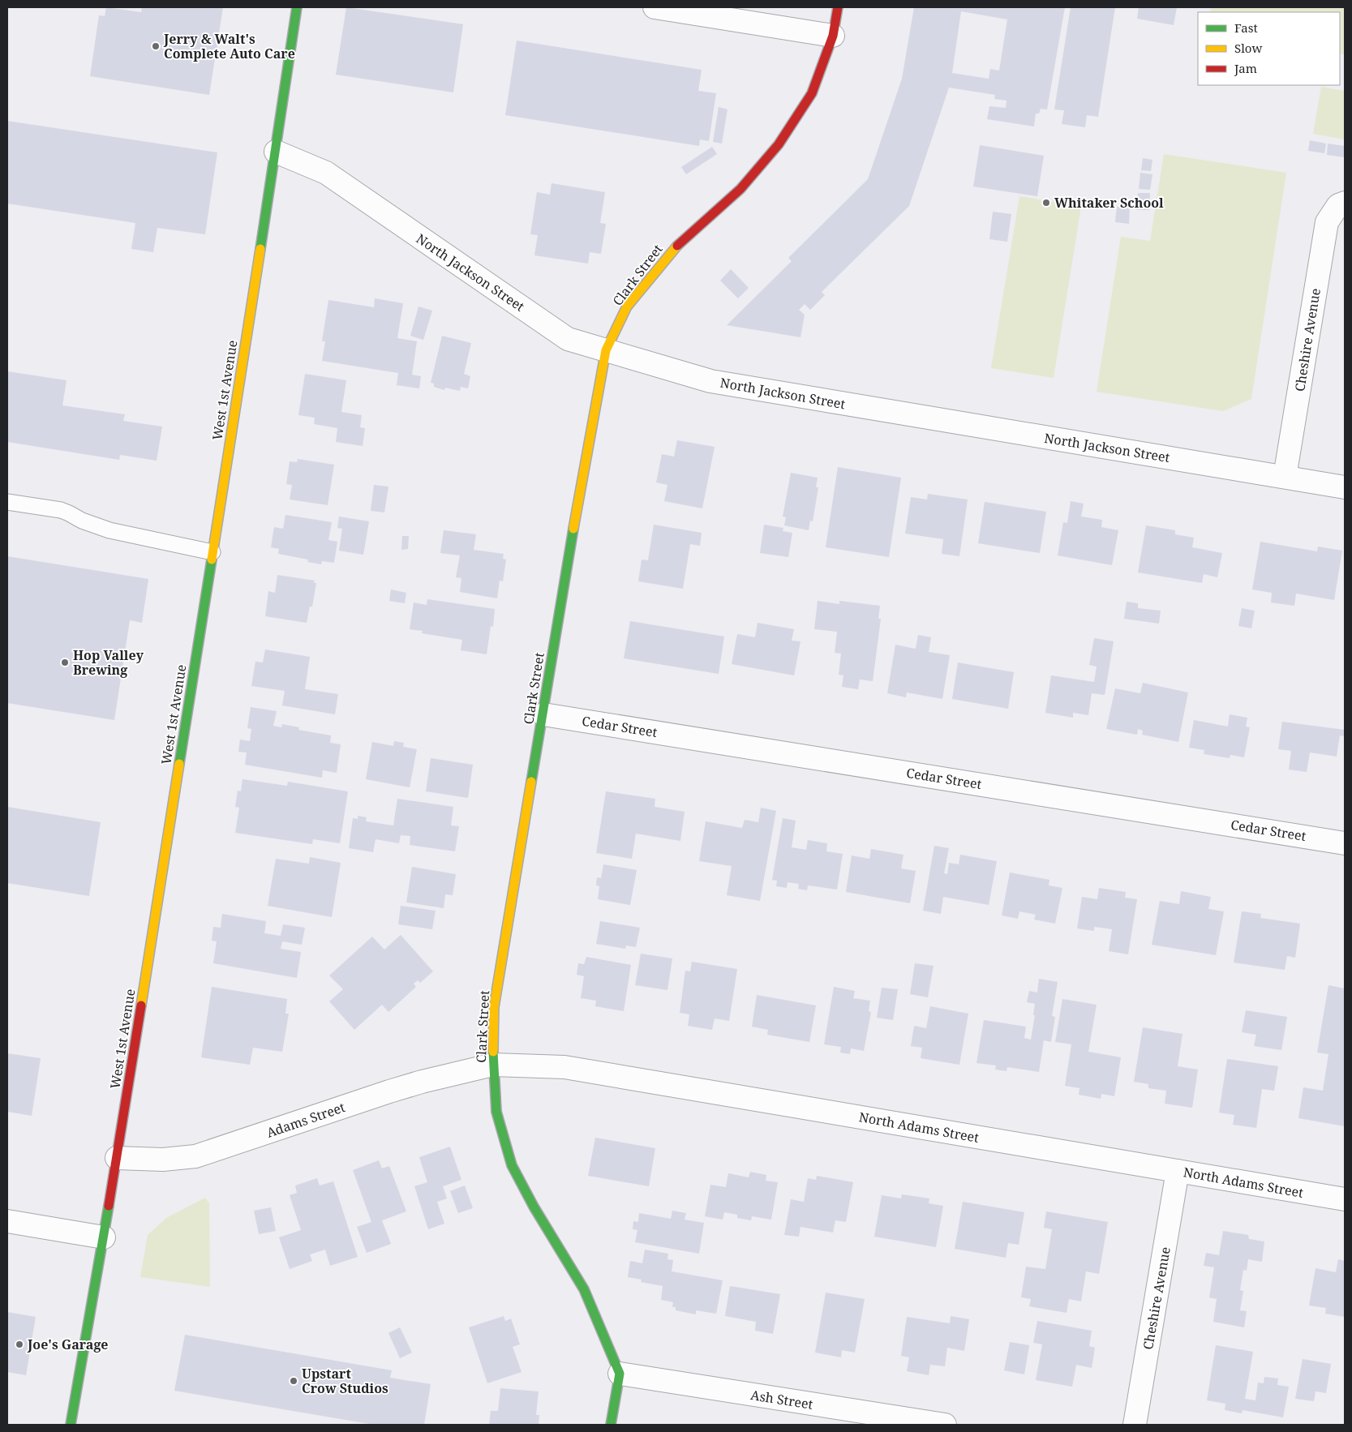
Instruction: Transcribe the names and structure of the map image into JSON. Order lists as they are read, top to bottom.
{
  "streets": {
    "street": [
      "North Jackson Street",
      "Clark Street",
      "Cheshire Avenue",
      "West 1st Avenue",
      "Cedar Street",
      "Adams Street",
      "North Adams Street",
      "Ash Street"
    ]
  },
  "crossings": [
    ["North Jackson Street", "Clark Street"],
    ["North Jackson Street", "Cheshire Avenue"],
    ["North Jackson Street", "West 1st Avenue"],
    ["Clark Street", "Cedar Street"],
    ["Clark Street", "Adams Street"],
    ["Clark Street", "North Adams Street"],
    ["Clark Street", "Ash Street"],
    ["Cheshire Avenue", "North Adams Street"],
    ["West 1st Avenue", "Adams Street"],
    ["Adams Street", "North Adams Street"]
  ],
  "places": [
    "Jerry & Walt's Complete Auto Care",
    "Whitaker School",
    "Hop Valley Brewing",
    "Joe's Garage",
    "Upstart Crow Studios"
  ],
  "legend": ["Fast", "Slow", "Jam"]
}
